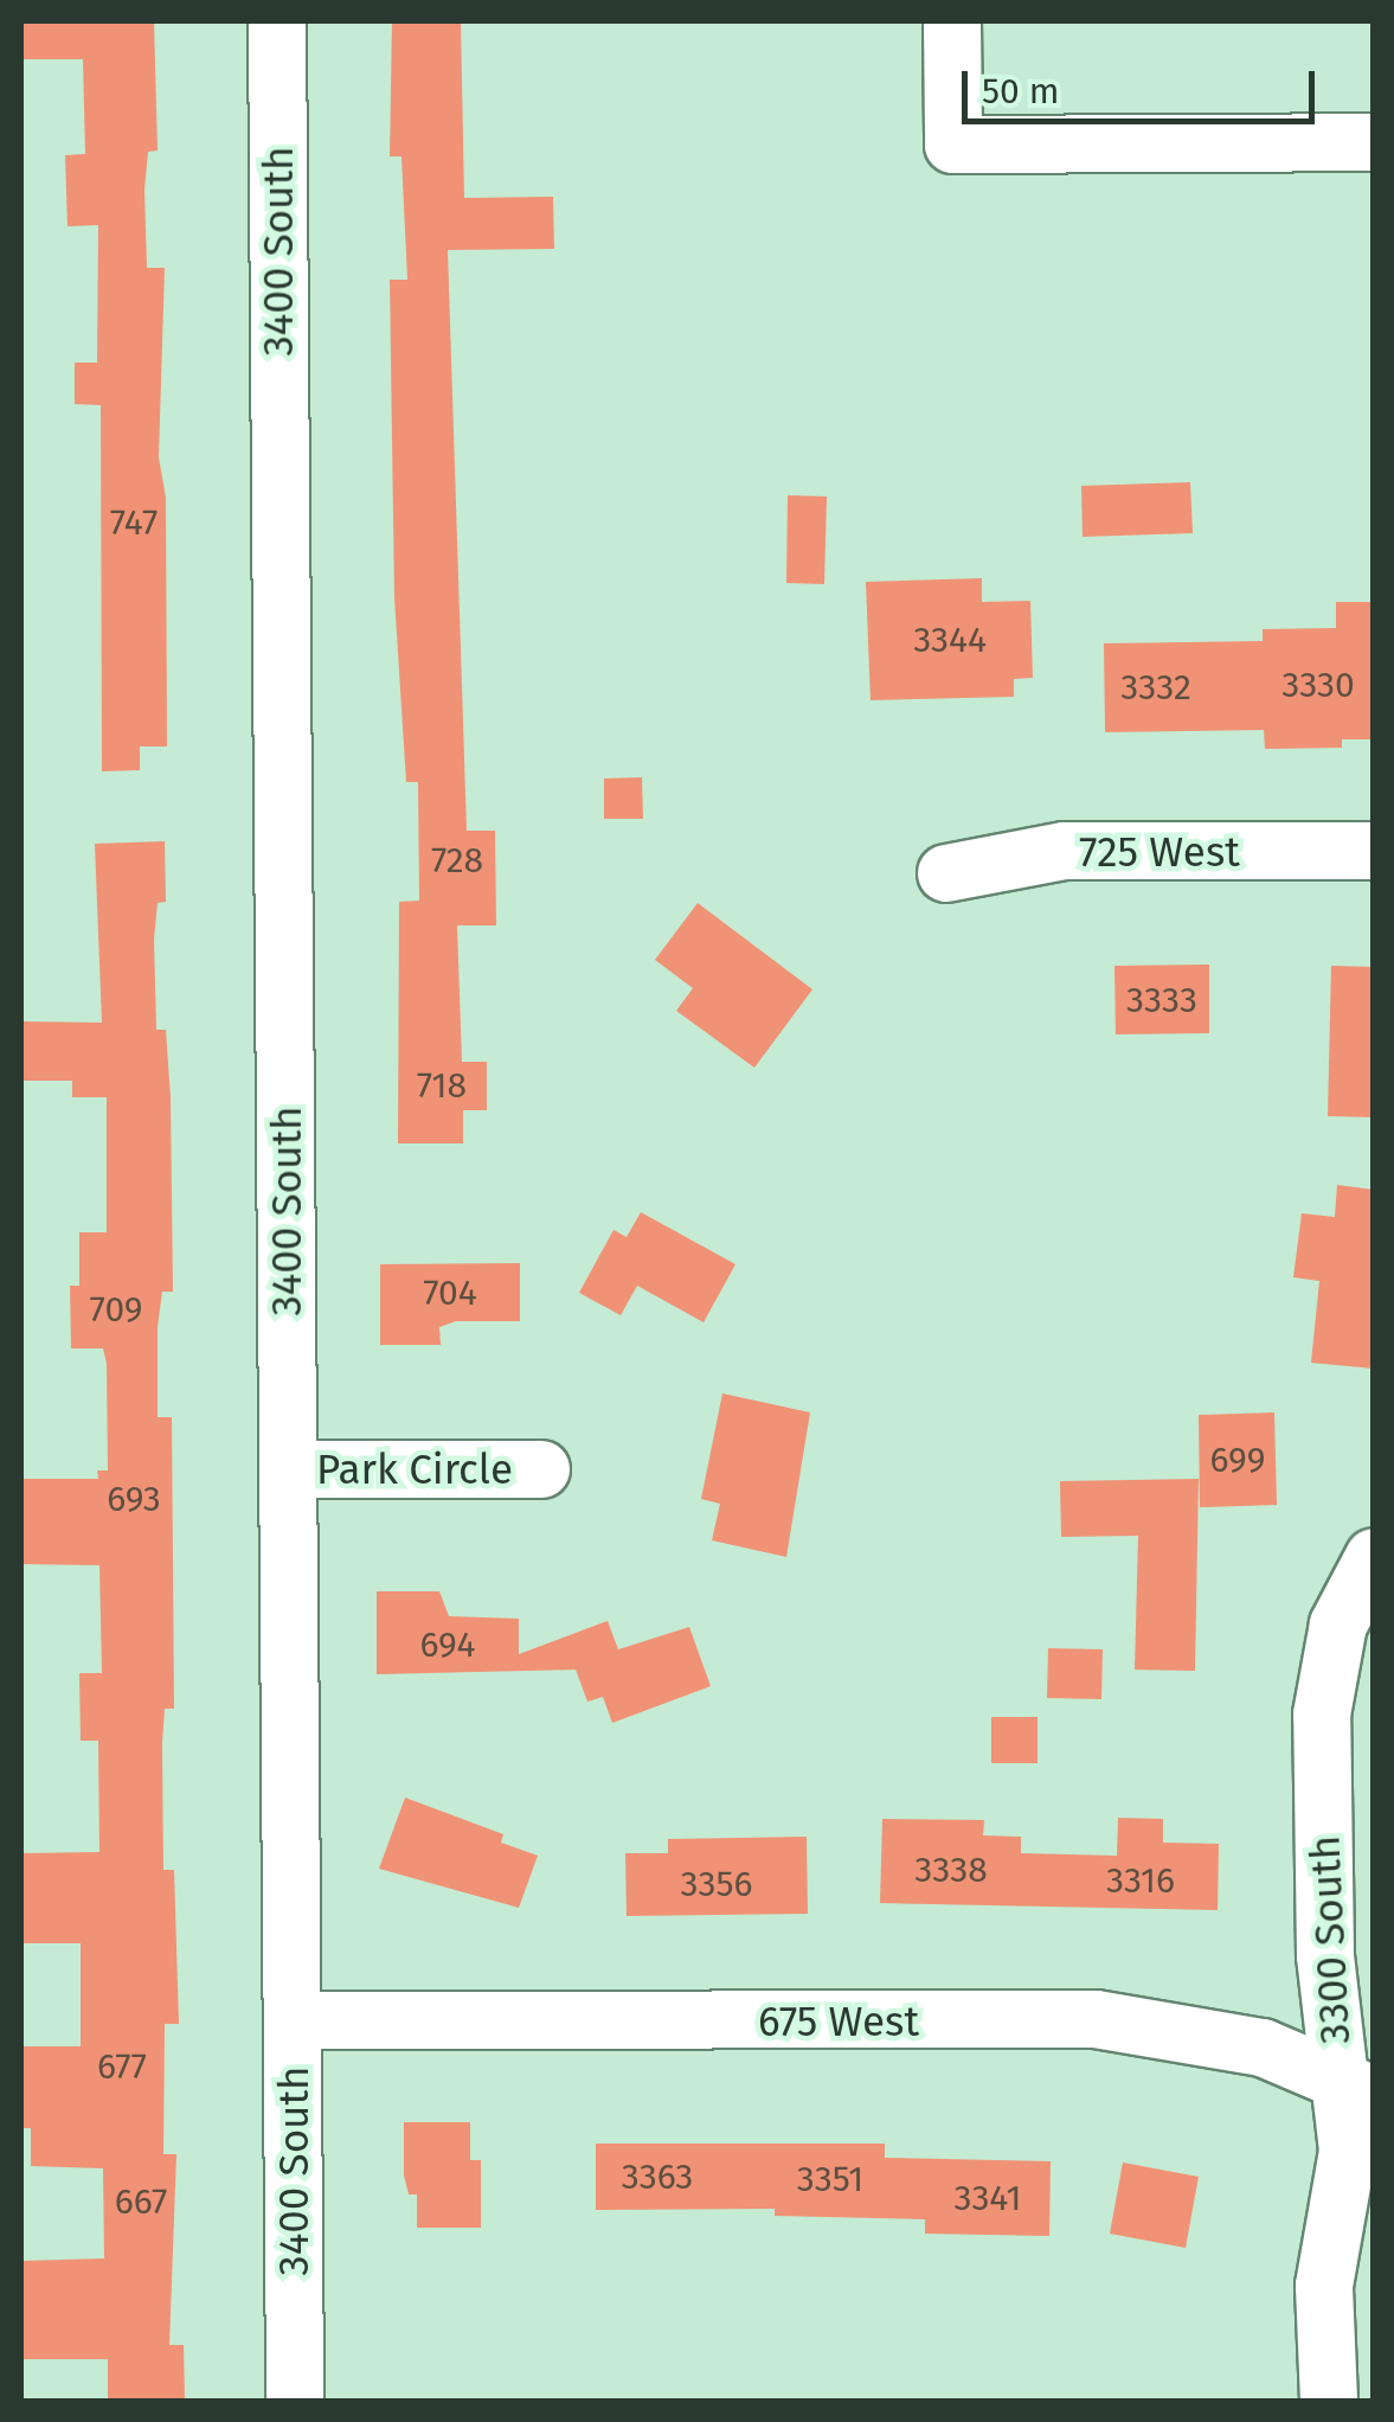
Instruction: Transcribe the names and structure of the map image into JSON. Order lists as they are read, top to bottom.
{
  "streets": {
    "street": [
      "3400 South",
      "725 West",
      "Park Circle",
      "3300 South",
      "675 West"
    ]
  },
  "crossings": [
    ["3400 South", "Park Circle"],
    ["3400 South", "675 West"],
    ["3300 South", "675 West"]
  ],
  "house_numbers": [
    "747",
    "3344",
    "3330",
    "3332",
    "728",
    "3333",
    "718",
    "704",
    "709",
    "699",
    "693",
    "694",
    "3338",
    "3316",
    "3356",
    "677",
    "3363",
    "3351",
    "3341",
    "667"
  ],
  "scale_bar": "50 m"
}
